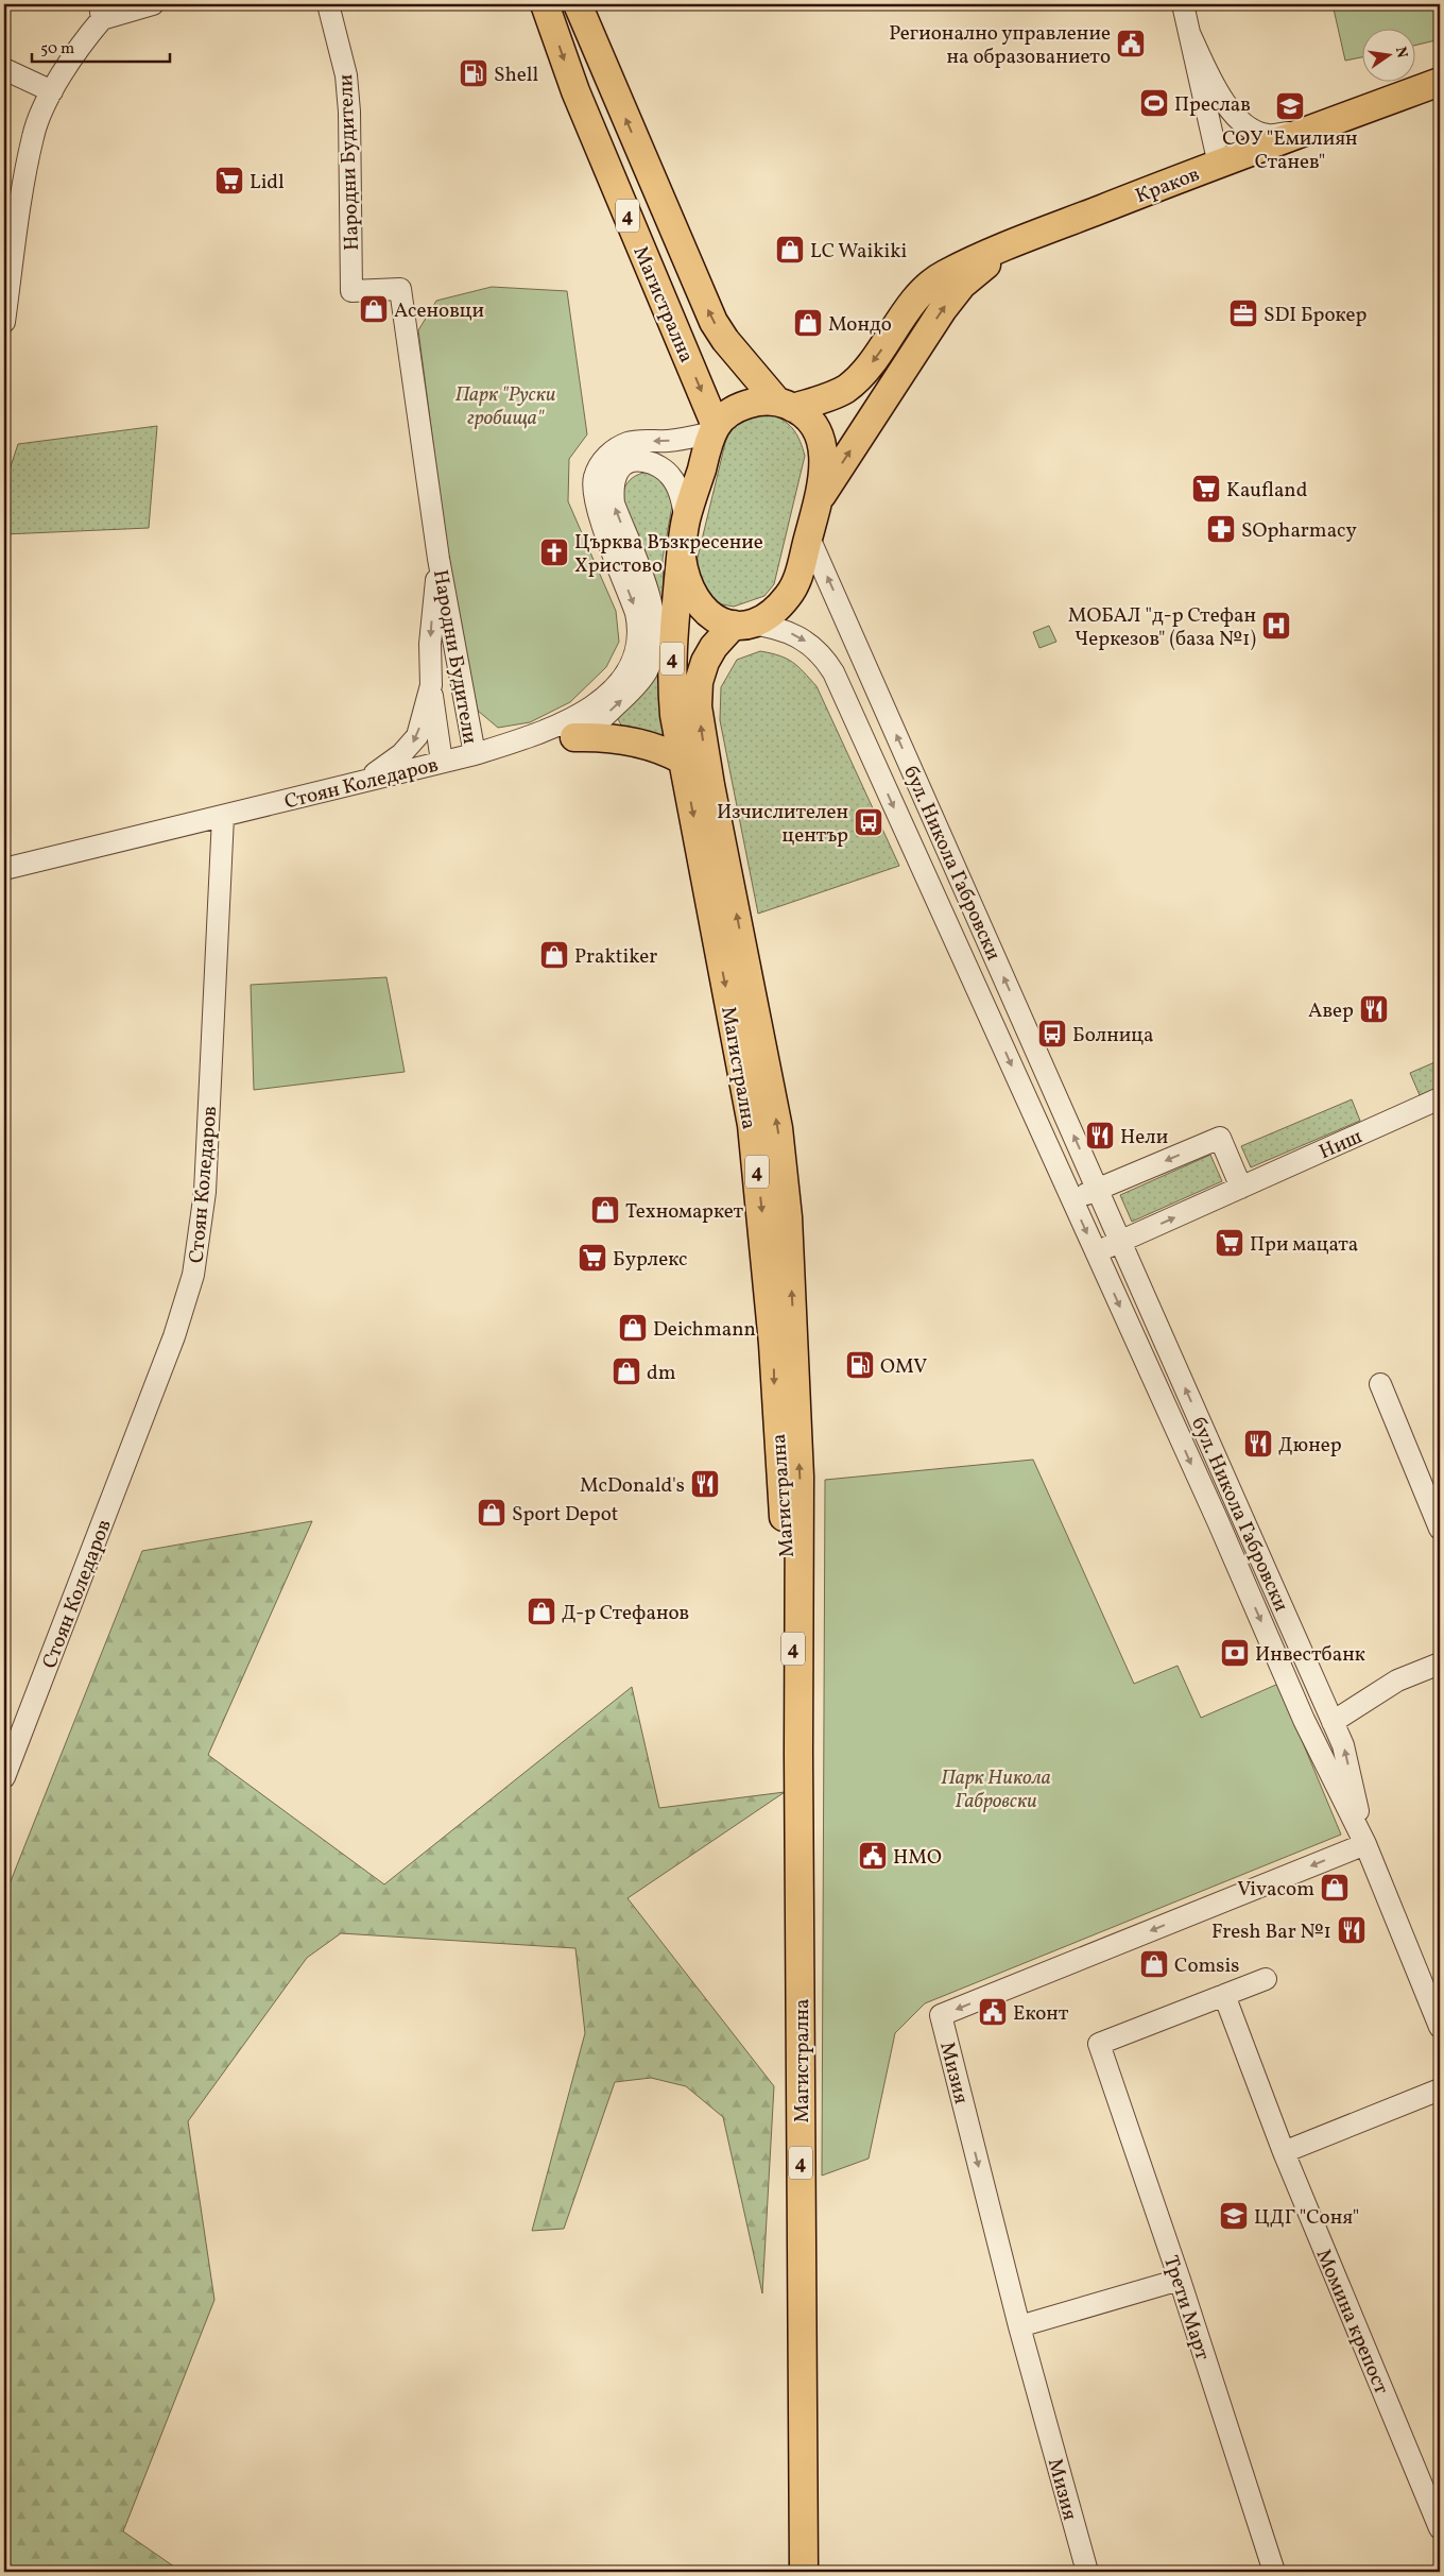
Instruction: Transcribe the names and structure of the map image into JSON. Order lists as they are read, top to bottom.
{
  "streets": {
    "main road": ["Краков", "4", "Магистрална"],
    "street": [
      "Народни Будители",
      "Стоян Коледаров",
      "бул. Никола Габровски",
      "Ниш",
      "Мизия",
      "Трети Март",
      "Момина крепост"
    ]
  },
  "crossings": [
    ["Народни Будители", "Стоян Коледаров"],
    ["Краков", "Магистрална"],
    ["Краков", "бул. Никола Габровски"],
    ["Магистрална", "бул. Никола Габровски"],
    ["бул. Никола Габровски", "Ниш"],
    ["бул. Никола Габровски", "Мизия"],
    ["Трети Март", "Момина крепост"]
  ],
  "one_way": ["Ниш"],
  "parks": ["Парк \"Руски гробища\"", "Парк Никола Габровски"],
  "places": {
    "public building": ["Регионално управление на образованието", "HMO", "Еконт"],
    "fuel station": ["Shell", "OMV"],
    "sports": ["Преслав"],
    "school or university": ["СОУ \"Емилиян Станев\"", "ЦДГ \"Соня\""],
    "supermarket": [
      "Lidl",
      "Kaufland",
      "При мацата",
      "Бурлекс"
    ],
    "shop": [
      "LC Waikiki",
      "Асеновци",
      "Мондо",
      "Praktiker",
      "Техномаркет",
      "Deichmann",
      "dm",
      "Sport Depot",
      "Д-р Стефанов",
      "Vivacom",
      "Comsis"
    ],
    "office": ["SDI Брокер"],
    "pharmacy": ["SOpharmacy"],
    "church": ["Църква Възкресение Христово"],
    "hospital": ["МОБАЛ \"д-р Стефан Черкезов\" (база №1)"],
    "bus stop": ["Изчислителен център", "Болница"],
    "restaurant": [
      "Авер",
      "Нели",
      "Дюнер",
      "McDonald's",
      "Fresh Bar №1"
    ],
    "bank": ["Инвестбанк"]
  },
  "scale_bar": "50 m",
  "north": "right"
}
